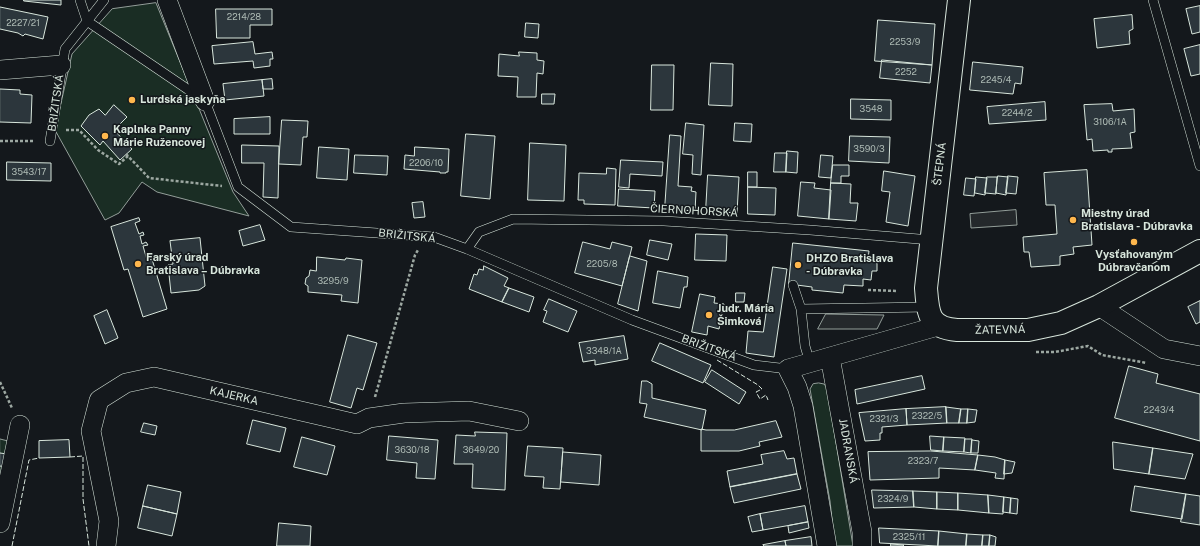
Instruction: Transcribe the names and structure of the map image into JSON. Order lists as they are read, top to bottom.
{
  "streets": {
    "street": [
      "BRIŽITSKÁ",
      "ŠTEPNÁ",
      "ŽATEVNÁ",
      "KAJERKA",
      "JADRANSKÁ"
    ],
    "lane": ["ČIERNOHORSKÁ"]
  },
  "crossings": [
    ["BRIŽITSKÁ", "ČIERNOHORSKÁ"],
    ["BRIŽITSKÁ", "ŽATEVNÁ"],
    ["ŠTEPNÁ", "ČIERNOHORSKÁ"],
    ["ŠTEPNÁ", "ŽATEVNÁ"],
    ["ŽATEVNÁ", "JADRANSKÁ"]
  ],
  "places": [
    "Lurdská jaskyňa",
    "Kaplnka Panny Márie Ružencovej",
    "Miestny úrad Bratislava - Dúbravka",
    "Vysťahovaným Dúbravčanom",
    "Farský úrad Bratislava – Dúbravka",
    "DHZO Bratislava - Dúbravka",
    "Judr. Mária Šimková"
  ],
  "house_numbers": [
    "2214/28",
    "2227/21",
    "2253/9",
    "2252",
    "2245/4",
    "3548",
    "2244/2",
    "3106/1A",
    "3590/3",
    "2206/10",
    "3543/17",
    "2205/8",
    "3295/9",
    "3348/1A",
    "2243/4",
    "2322/5",
    "2321/3",
    "3630/18",
    "3649/20",
    "2323/7",
    "2324/9",
    "2325/11"
  ]
}
